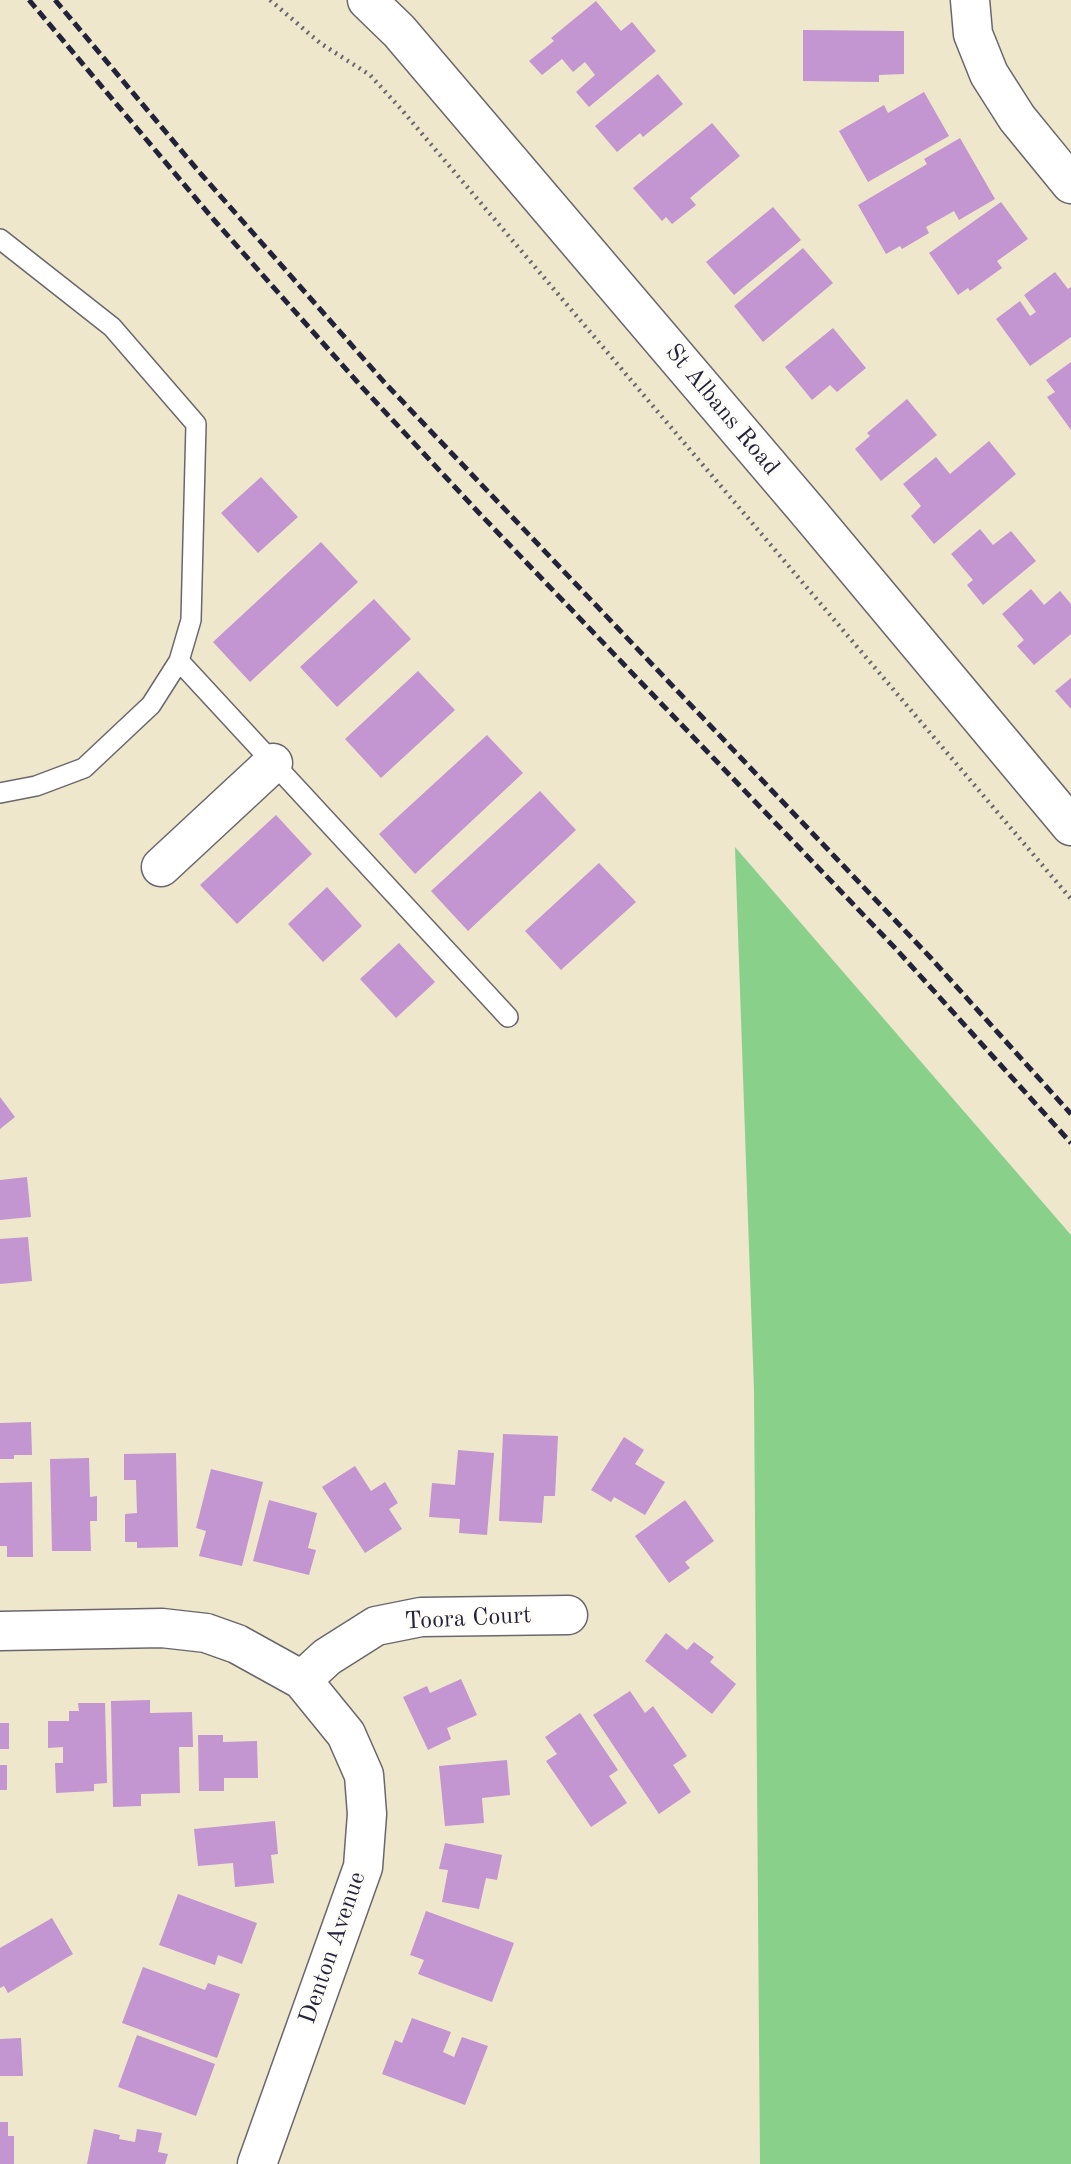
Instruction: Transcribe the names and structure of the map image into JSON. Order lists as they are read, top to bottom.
{
  "streets": {
    "street": ["St Albans Road", "Toora Court", "Denton Avenue"]
  },
  "crossings": [
    ["Toora Court", "Denton Avenue"]
  ]
}
